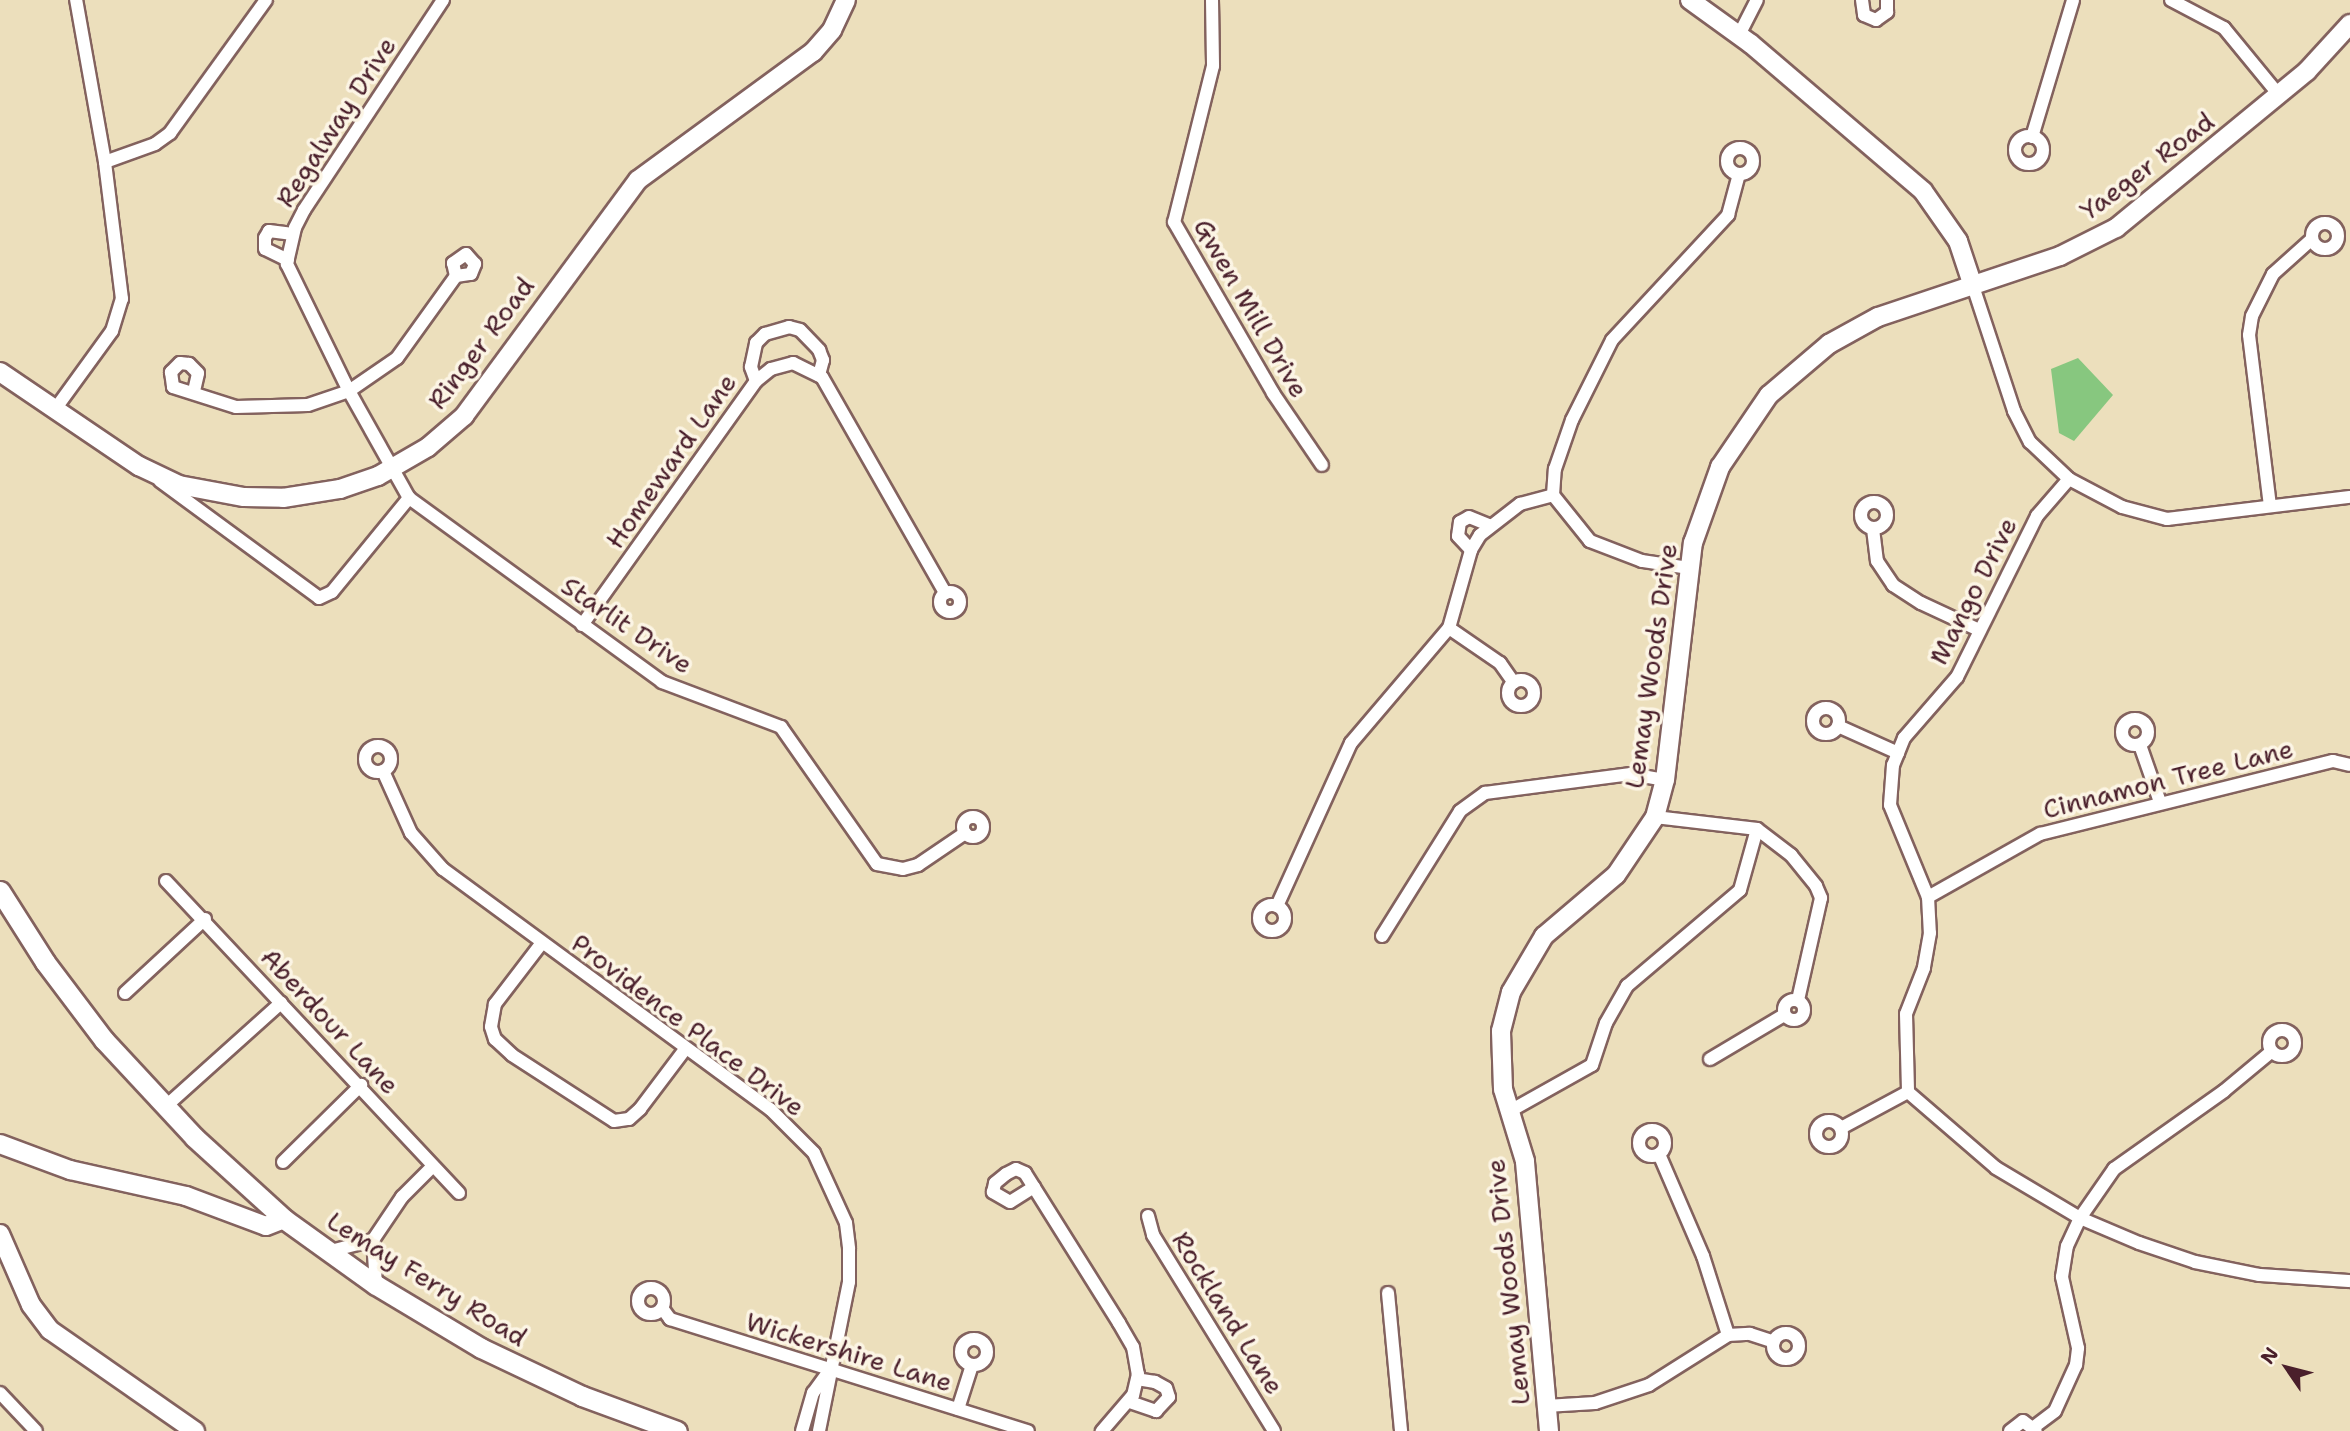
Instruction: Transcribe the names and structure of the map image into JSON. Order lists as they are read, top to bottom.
{
  "streets": {
    "main road": ["Lemay Ferry Road"],
    "street": [
      "Regalway Drive",
      "Yaeger Road",
      "Gwen Mill Drive",
      "Ringer Road",
      "Homeward Lane",
      "Mango Drive",
      "Starlit Drive",
      "Lemay Woods Drive",
      "Cinnamon Tree Lane",
      "Aberdour Lane",
      "Providence Place Drive",
      "Rockland Lane",
      "Wickershire Lane"
    ]
  },
  "crossings": [
    ["Regalway Drive", "Ringer Road"],
    ["Regalway Drive", "Starlit Drive"],
    ["Yaeger Road", "Lemay Woods Drive"],
    ["Ringer Road", "Starlit Drive"],
    ["Homeward Lane", "Starlit Drive"],
    ["Mango Drive", "Cinnamon Tree Lane"],
    ["Providence Place Drive", "Wickershire Lane"]
  ],
  "north": "top left"
}
